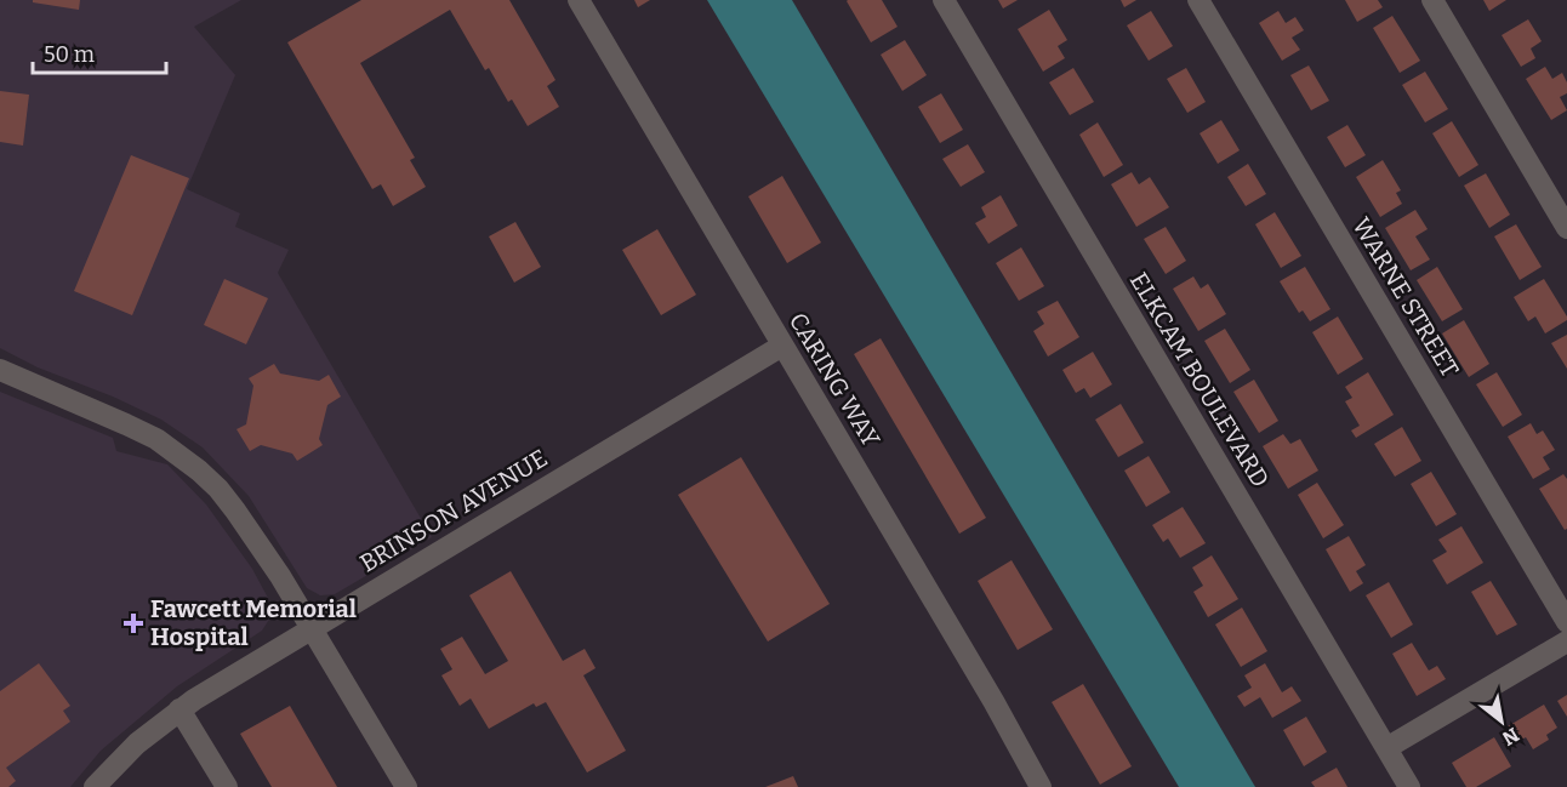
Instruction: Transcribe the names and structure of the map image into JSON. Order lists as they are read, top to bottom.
{
  "streets": {
    "street": [
      "WARNE STREET",
      "CARING WAY",
      "ELKCAM BOULEVARD",
      "BRINSON AVENUE"
    ]
  },
  "crossings": [
    ["CARING WAY", "BRINSON AVENUE"]
  ],
  "places": {
    "health": ["Fawcett Memorial Hospital"]
  },
  "scale_bar": "50 m",
  "north": "bottom right"
}
